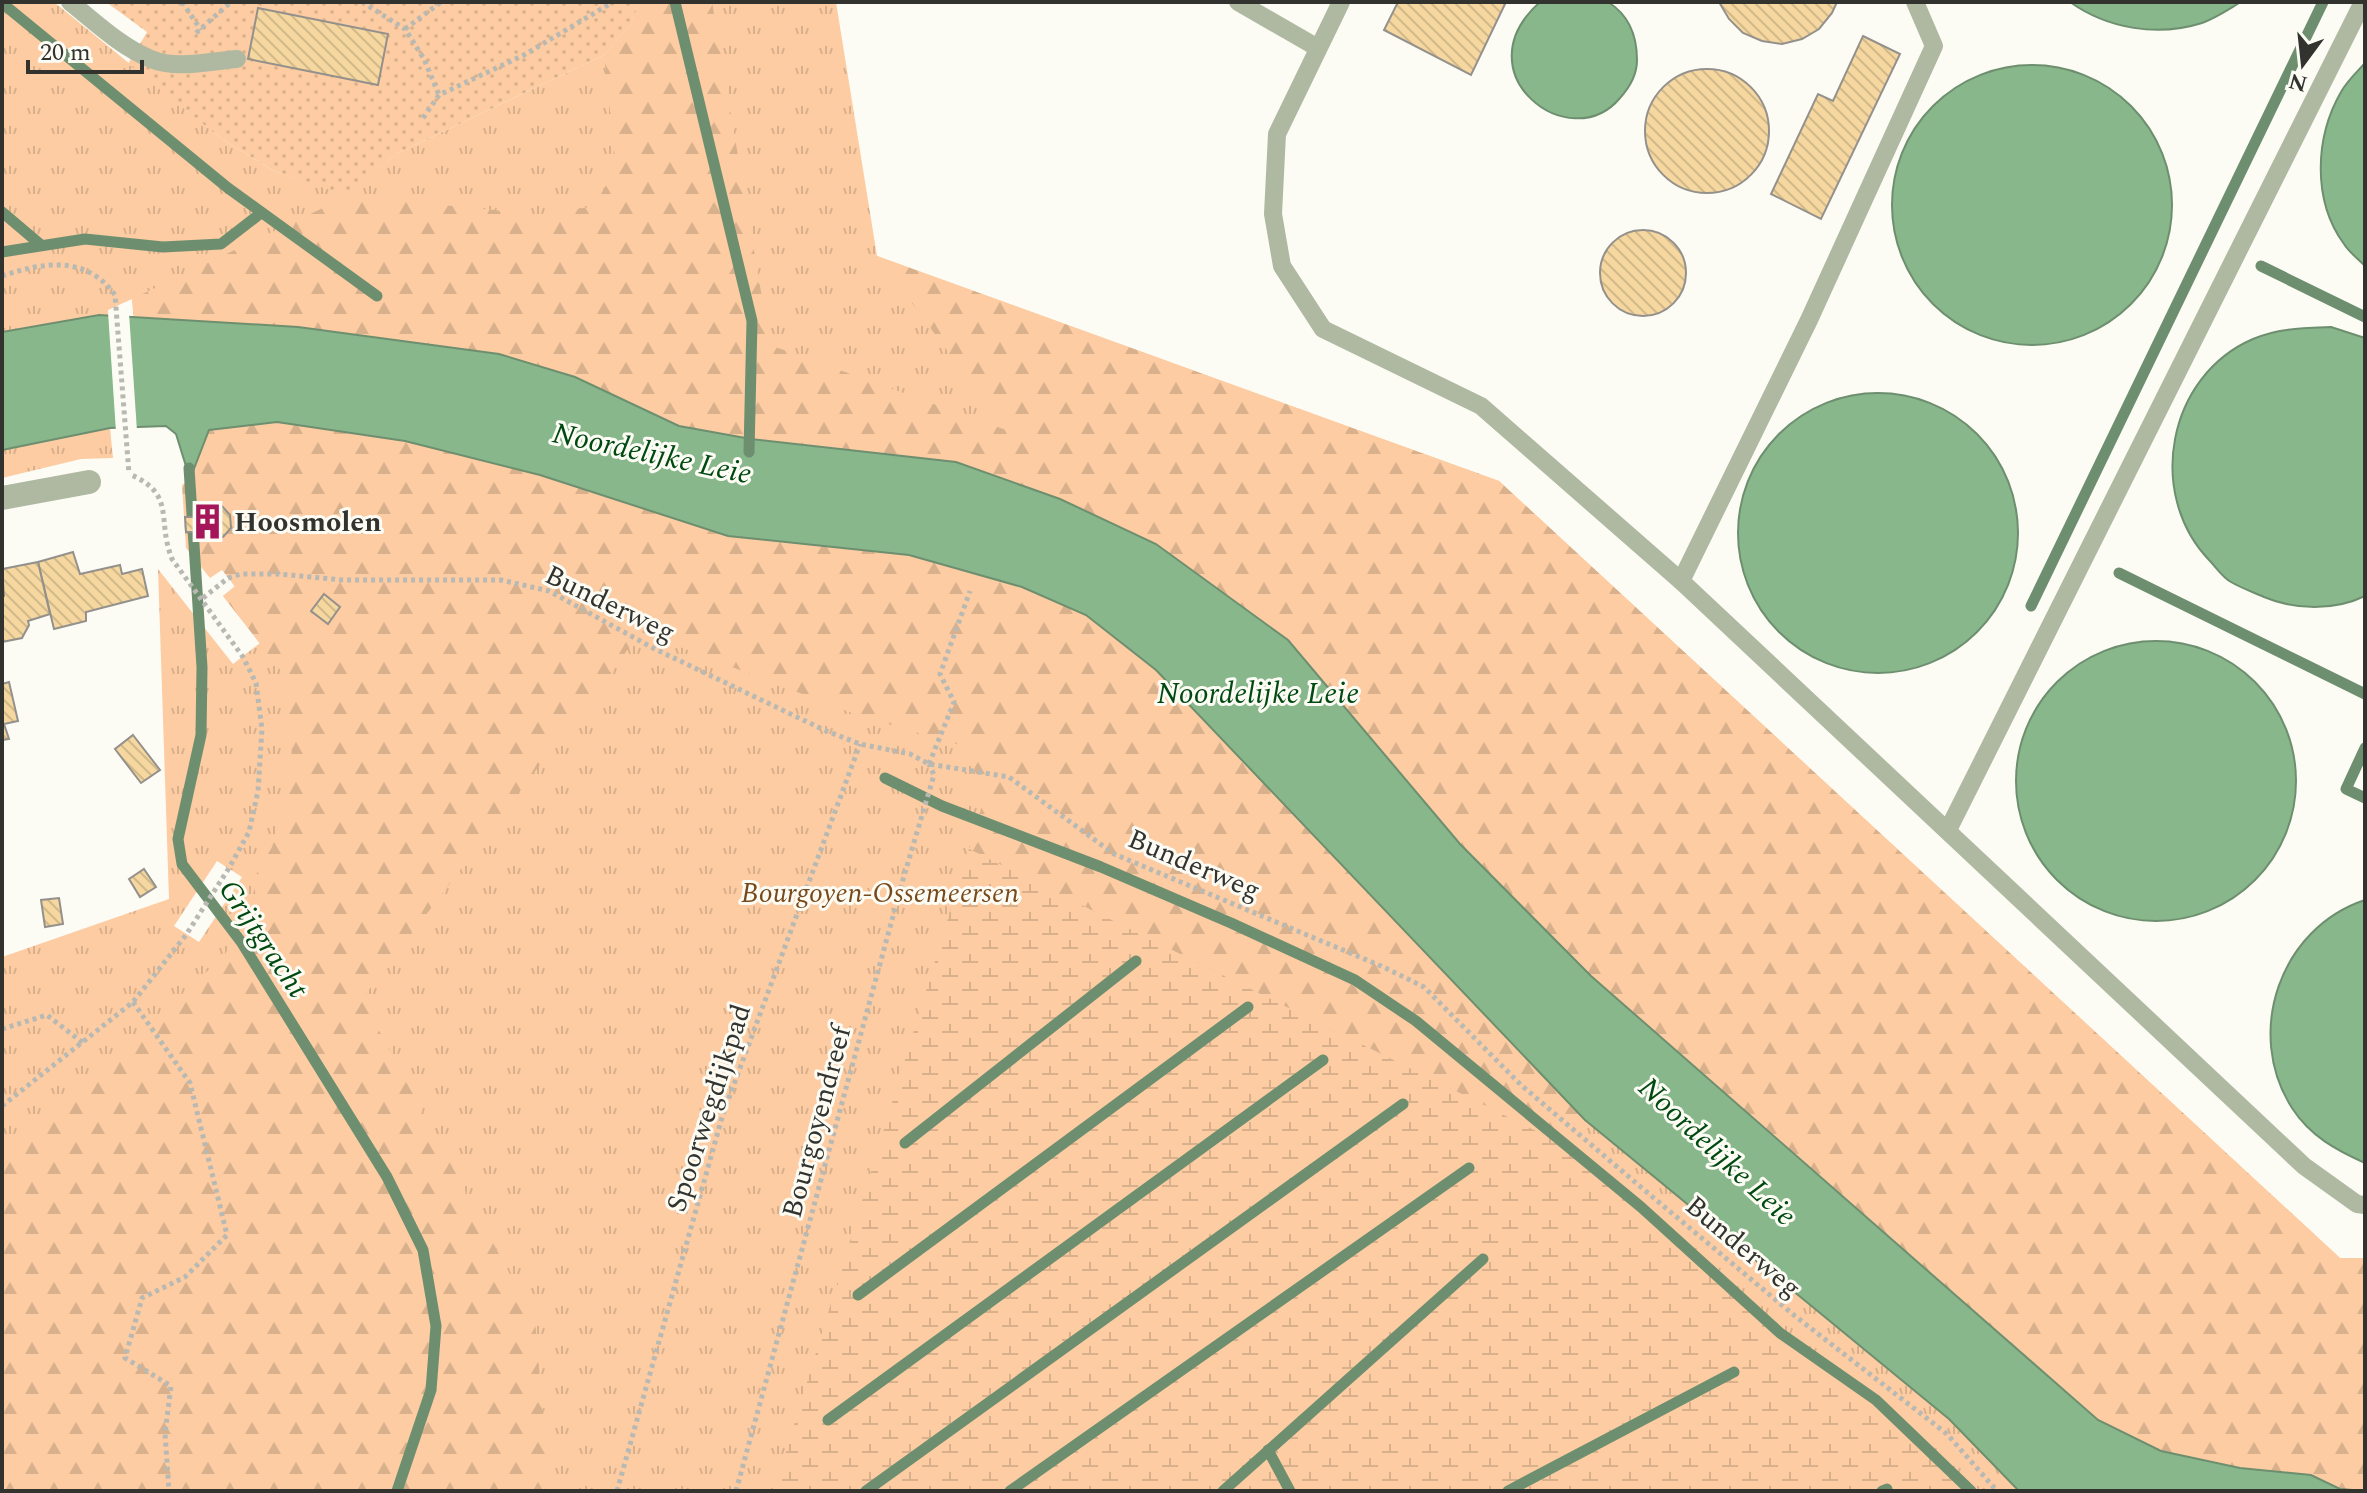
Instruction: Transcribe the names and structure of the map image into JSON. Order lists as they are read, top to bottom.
{
  "streets": {
    "path": ["Bunderweg", "Spoorwegdijkpad", "Bourgoyendreef"]
  },
  "crossings": [
    ["Bunderweg", "Spoorwegdijkpad"],
    ["Bunderweg", "Bourgoyendreef"]
  ],
  "water": ["Noordelijke Leie", "Grijtgracht"],
  "parks": ["Bourgoyen-Ossemeersen"],
  "places": {
    "building": ["Hoosmolen"]
  },
  "scale_bar": "20 m",
  "north": "bottom"
}
